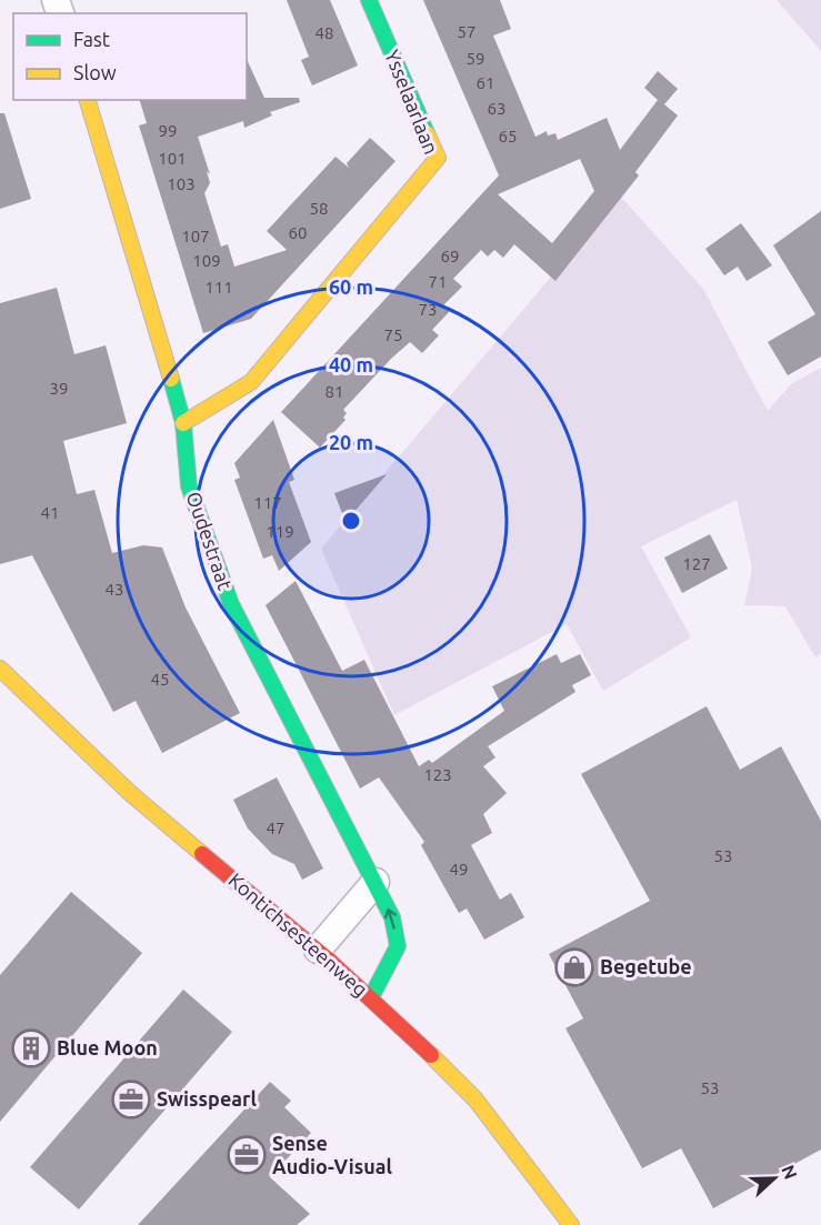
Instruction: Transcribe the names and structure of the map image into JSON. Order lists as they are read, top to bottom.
{
  "streets": {
    "street": ["Ysselaarlaan", "Oudestraat", "Kontichsesteenweg"]
  },
  "crossings": [
    ["Ysselaarlaan", "Oudestraat"],
    ["Oudestraat", "Kontichsesteenweg"]
  ],
  "places": {
    "shop": ["Begetube"],
    "building": ["Blue Moon"],
    "office": ["Swisspearl", "Sense Audio-Visual"]
  },
  "house_numbers": [
    "57",
    "48",
    "59",
    "61",
    "63",
    "99",
    "65",
    "101",
    "103",
    "58",
    "60",
    "107",
    "69",
    "109",
    "71",
    "111",
    "73",
    "75",
    "39",
    "81",
    "117",
    "41",
    "119",
    "127",
    "43",
    "45",
    "123",
    "47",
    "53",
    "49",
    "53"
  ],
  "legend": ["Fast", "Slow"],
  "north": "right",
  "rings": ["60 m", "40 m", "20 m"]
}
